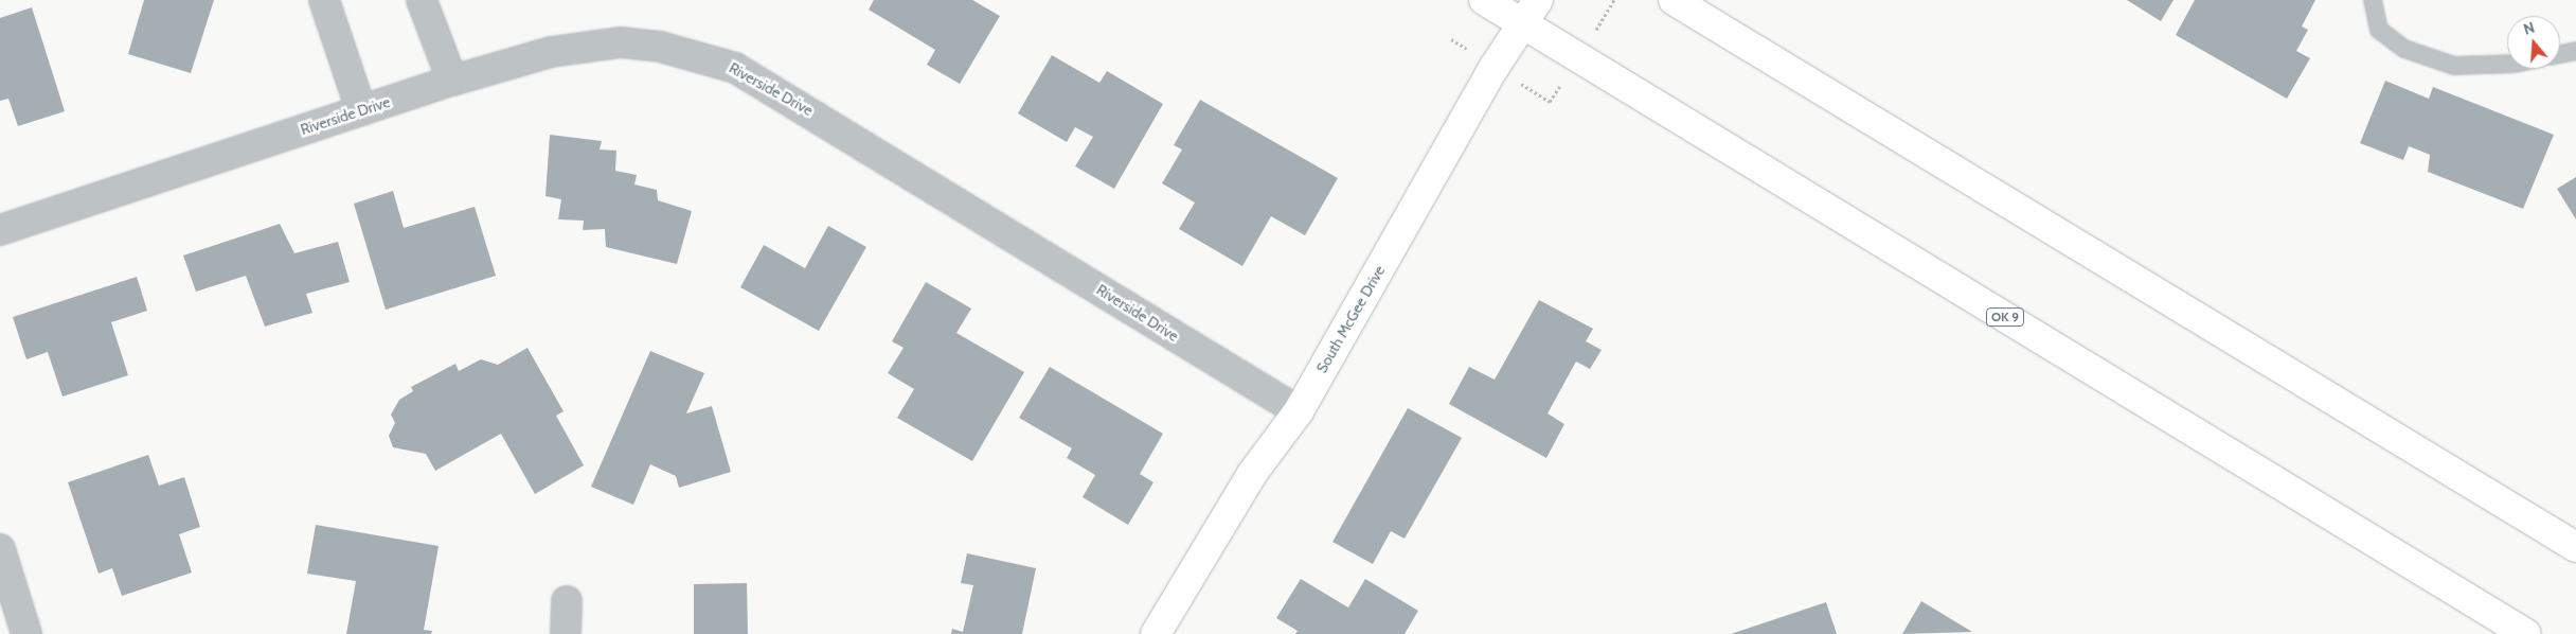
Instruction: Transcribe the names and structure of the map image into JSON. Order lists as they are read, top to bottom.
{
  "streets": {
    "main road": ["OK 9", "South McGee Drive"],
    "street": ["Riverside Drive"]
  },
  "crossings": [
    ["Riverside Drive", "South McGee Drive"],
    ["OK 9", "South McGee Drive"]
  ],
  "north": "top"
}
